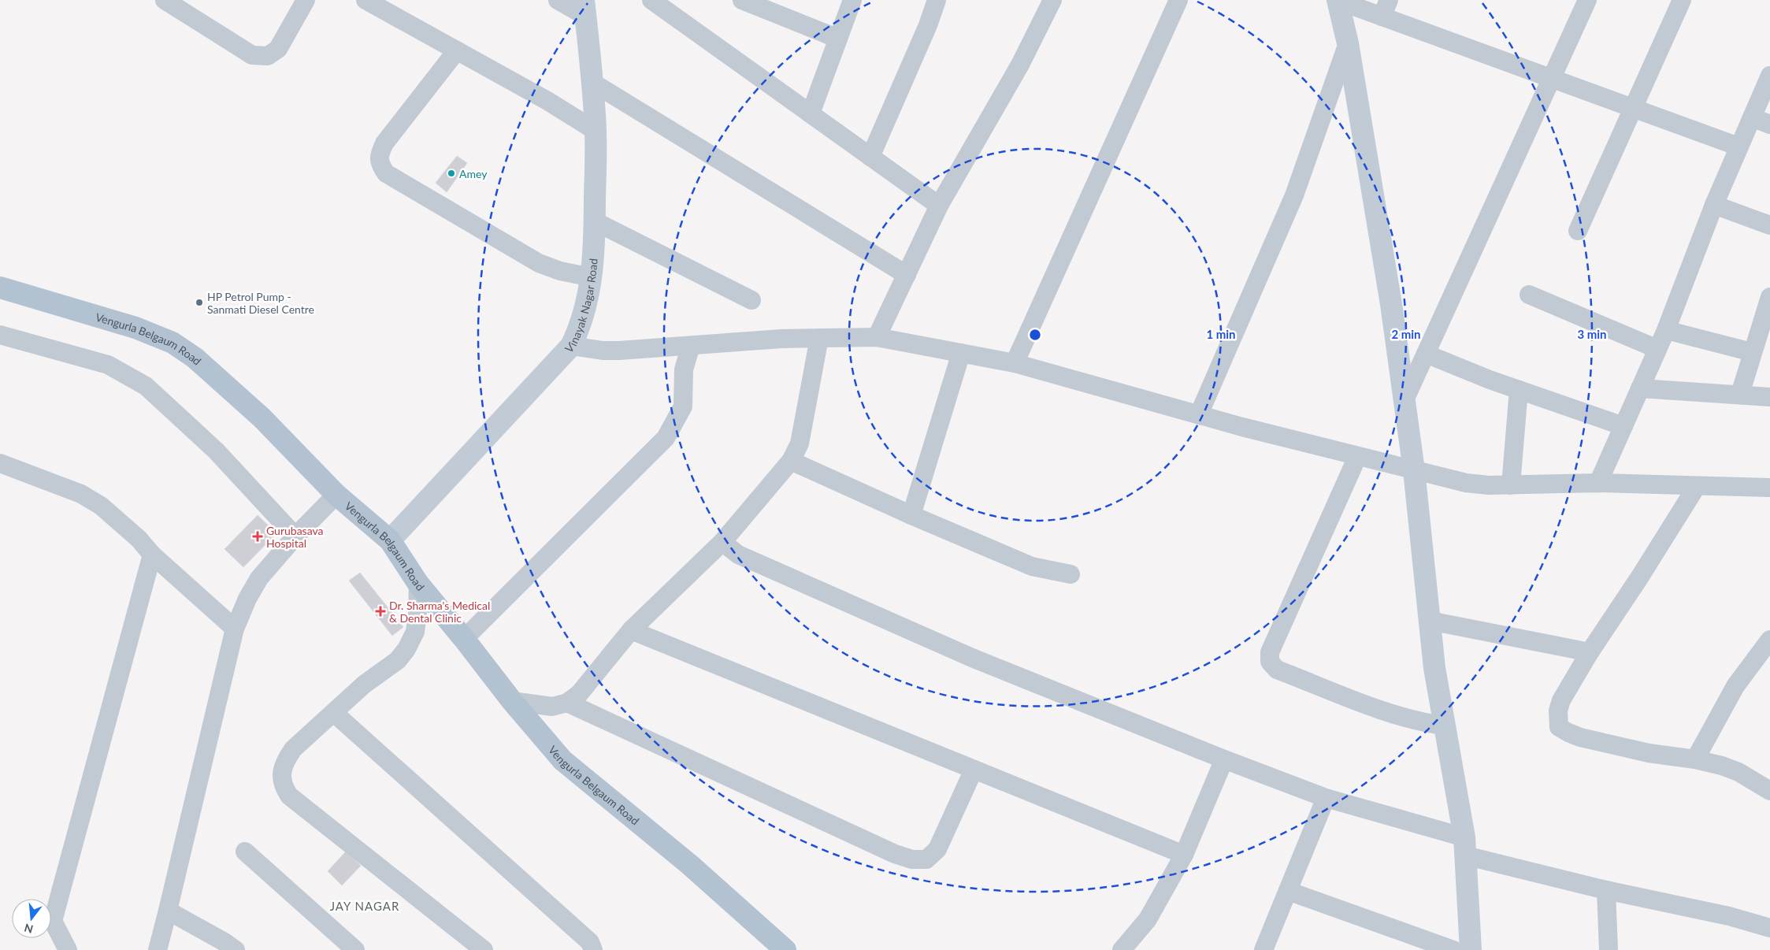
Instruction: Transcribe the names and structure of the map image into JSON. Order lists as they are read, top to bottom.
{
  "streets": {
    "main road": ["Vinayak Nagar Road", "Vengurla Belgaum Road"]
  },
  "crossings": [
    ["Vinayak Nagar Road", "Vengurla Belgaum Road"]
  ],
  "districts": ["JAY NAGAR"],
  "places": {
    "other": ["Amey", "HP Petrol Pump - Sanmati Diesel Centre"],
    "health": ["Gurubasava Hospital", "Dr. Sharma's Medical & Dental Clinic"]
  },
  "north": "bottom",
  "rings": ["1 min", "2 min", "3 min"]
}
